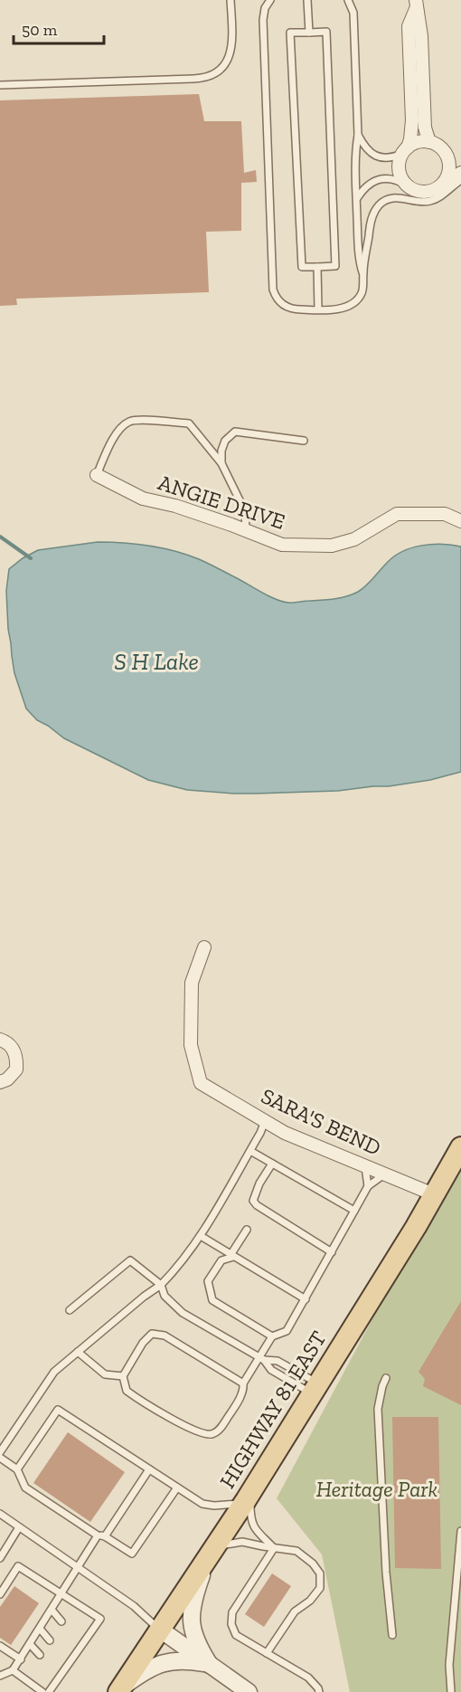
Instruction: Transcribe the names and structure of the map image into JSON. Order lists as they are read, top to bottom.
{
  "streets": {
    "main road": ["HIGHWAY 81 EAST"],
    "street": ["ANGIE DRIVE", "SARA'S BEND"]
  },
  "crossings": [
    ["SARA'S BEND", "HIGHWAY 81 EAST"]
  ],
  "water": ["S H Lake"],
  "parks": ["Heritage Park"],
  "scale_bar": "50 m"
}
